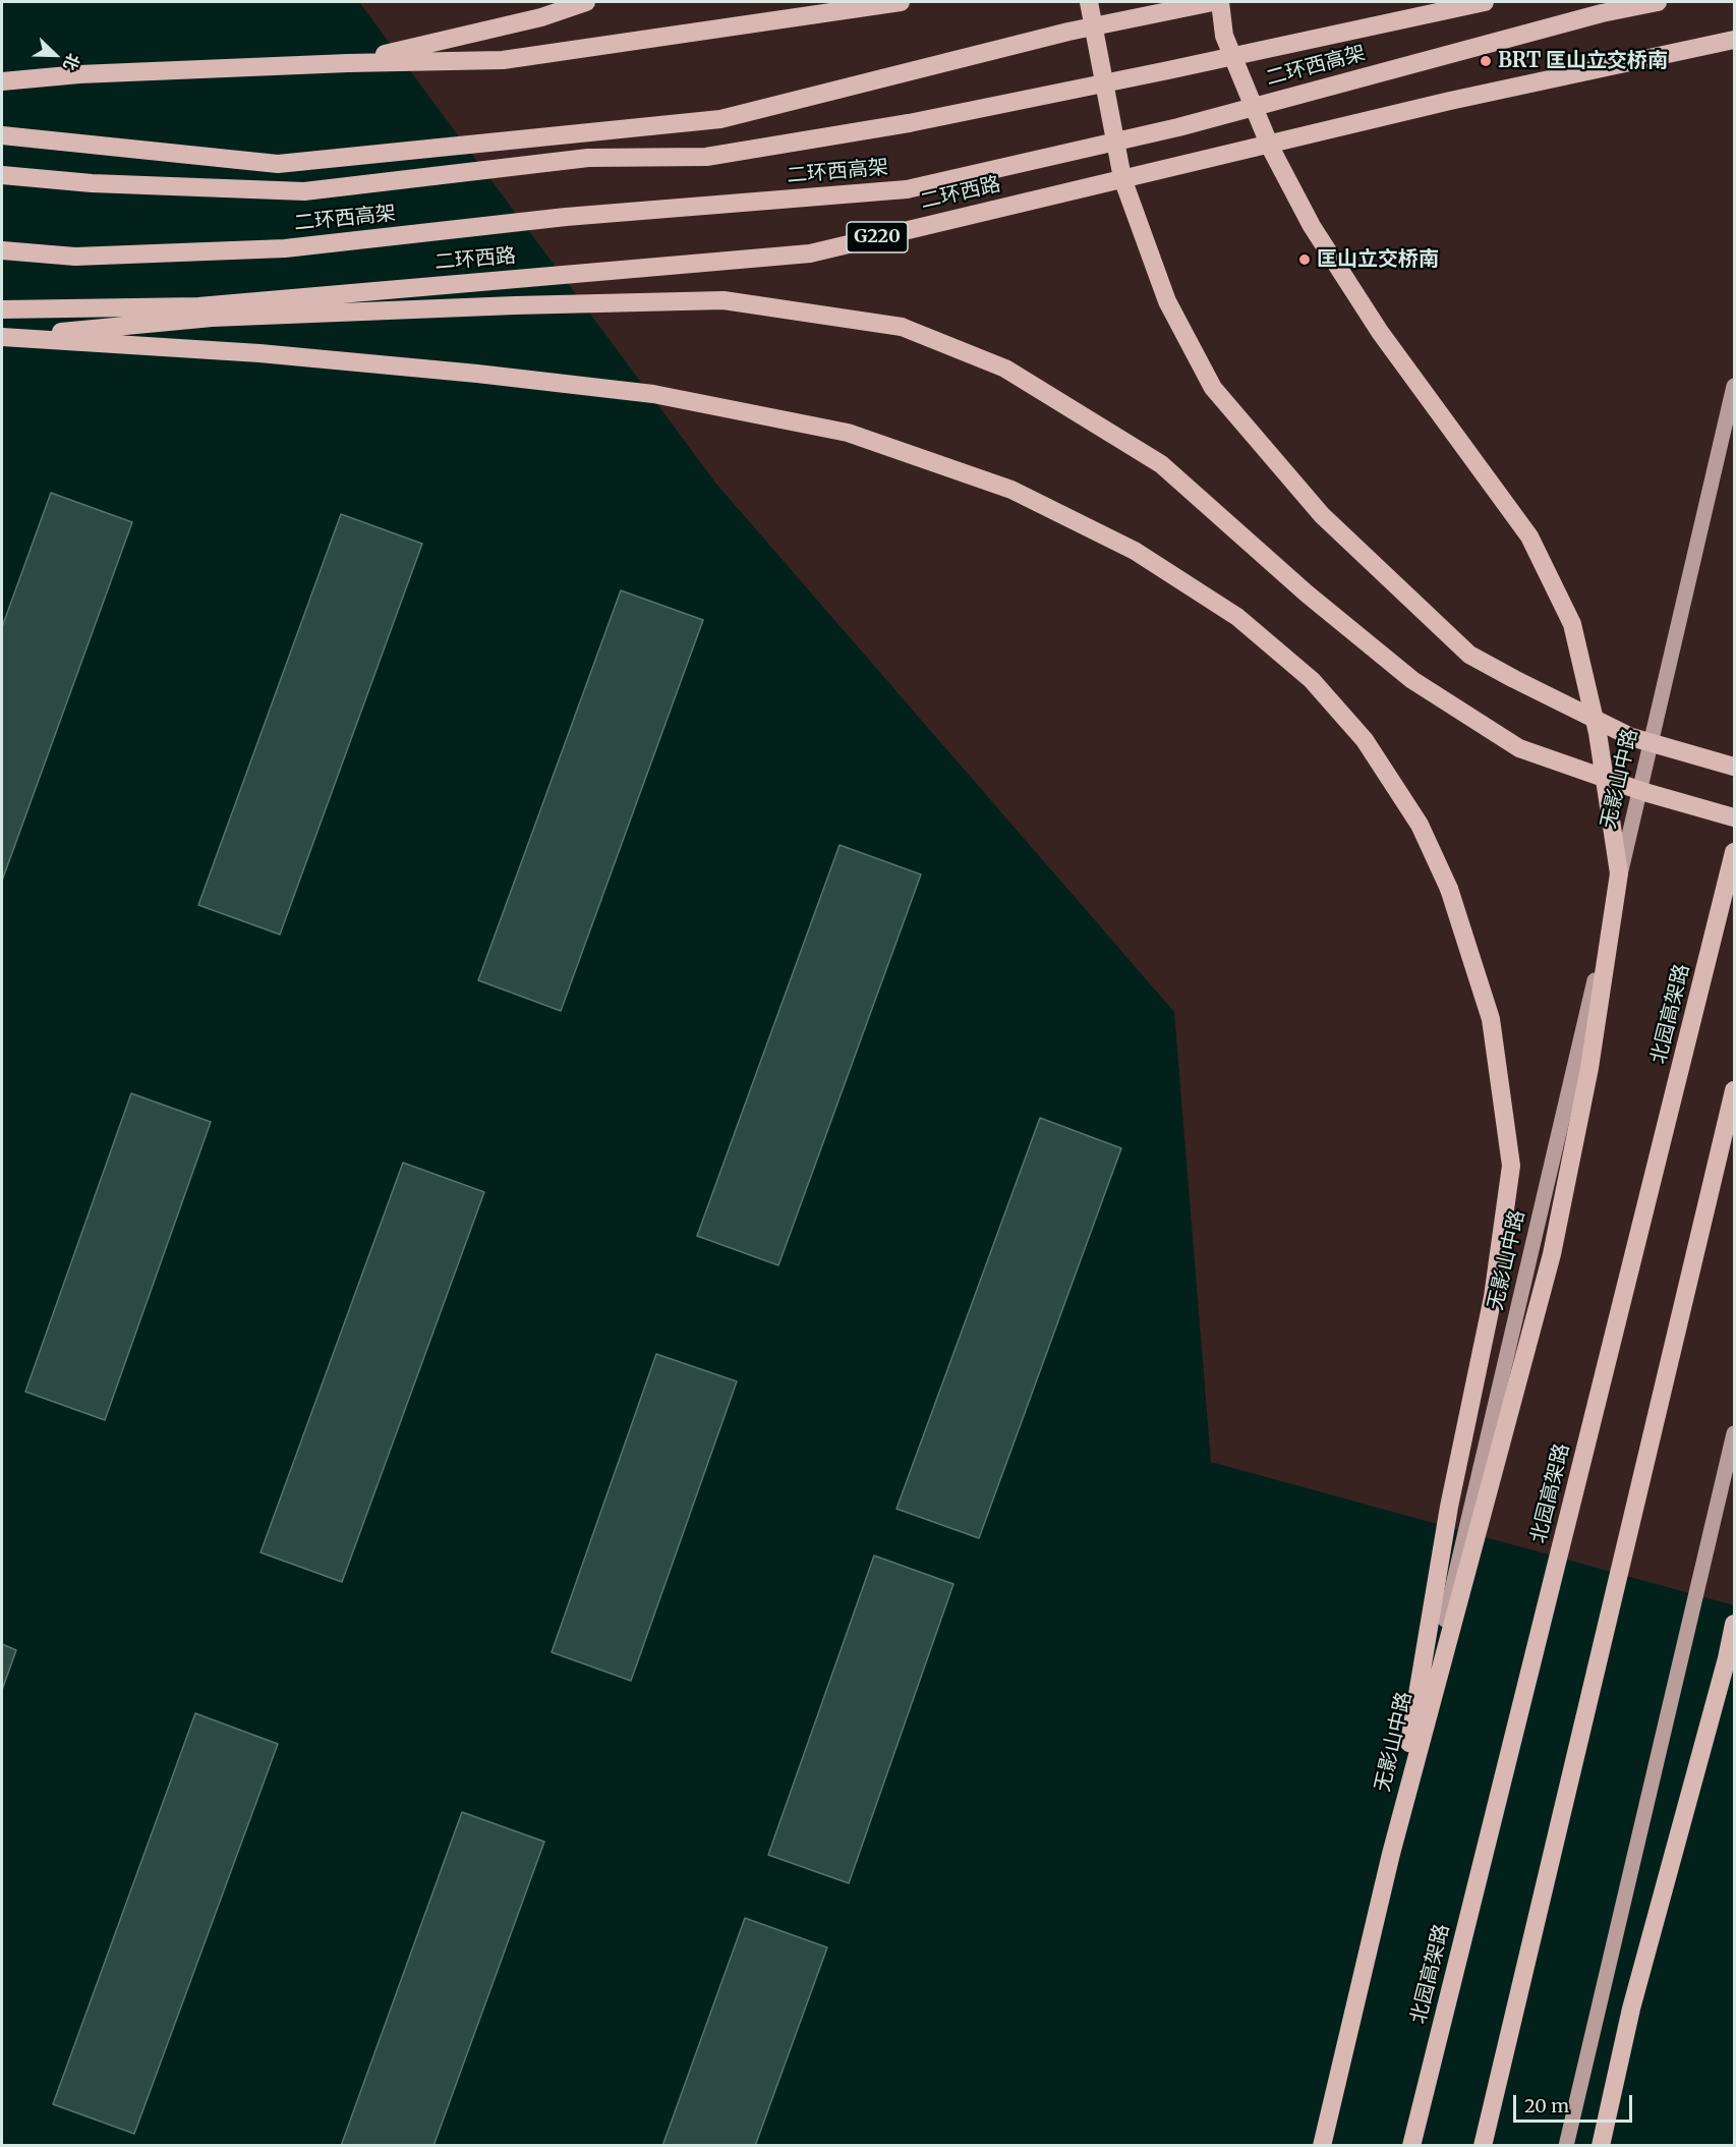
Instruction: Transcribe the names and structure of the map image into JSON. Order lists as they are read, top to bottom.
{
  "streets": {
    "highway": [
      "二环西高架",
      "二环西路",
      "G220",
      "北园高架路"
    ],
    "main road": ["无影山中路"]
  },
  "places": ["BRT 匡山立交桥南", "匡山立交桥南"],
  "scale_bar": "20 m",
  "north": "bottom right"
}
